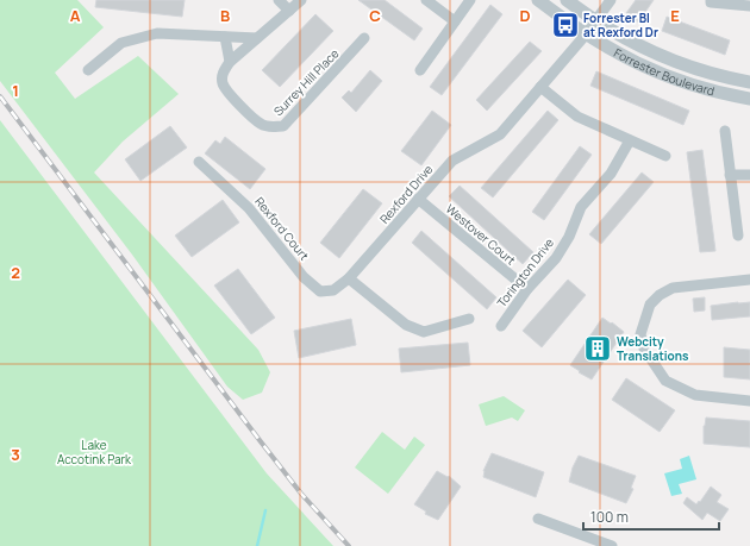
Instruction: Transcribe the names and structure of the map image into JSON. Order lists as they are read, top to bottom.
{
  "streets": {
    "street": [
      "Forrester Boulevard",
      "Surrey Hill Place",
      "Rexford Drive",
      "Rexford Court",
      "Westover Court",
      "Torington Drive"
    ]
  },
  "crossings": [
    ["Forrester Boulevard", "Rexford Drive"],
    ["Rexford Drive", "Rexford Court"],
    ["Rexford Drive", "Westover Court"],
    ["Westover Court", "Torington Drive"]
  ],
  "parks": ["Lake Accotink Park"],
  "places": {
    "bus stop": ["Forrester Bl at Rexford Dr"],
    "building": ["Webcity Translations"]
  },
  "scale_bar": "100 m",
  "grid": {
    "columns": [
      "A",
      "B",
      "C",
      "D",
      "E"
    ],
    "rows": ["1", "2", "3"]
  }
}
